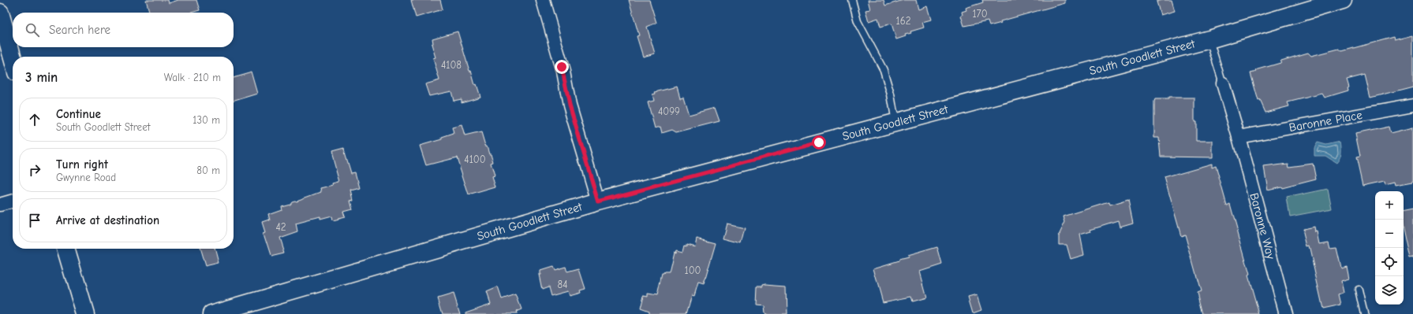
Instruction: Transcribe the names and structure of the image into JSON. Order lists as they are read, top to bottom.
{
  "streets": {
    "main road": ["South Goodlett Street"],
    "street": ["Baronne Place", "Baronne Way"]
  },
  "crossings": [
    ["Baronne Place", "Baronne Way"]
  ],
  "house_numbers": [
    "170",
    "162",
    "4108",
    "4099",
    "4100",
    "42",
    "100",
    "84"
  ],
  "page": {
    "search": "Search here",
    "heading": ["3 min", "Walk · 210 m"],
    "list": [
      ["Continue", "South Goodlett Street", "130 m"],
      ["Turn right", "Gwynne Road", "80 m"],
      "Arrive at destination"
    ],
    "map_buttons": ["+", "−"]
  }
}
